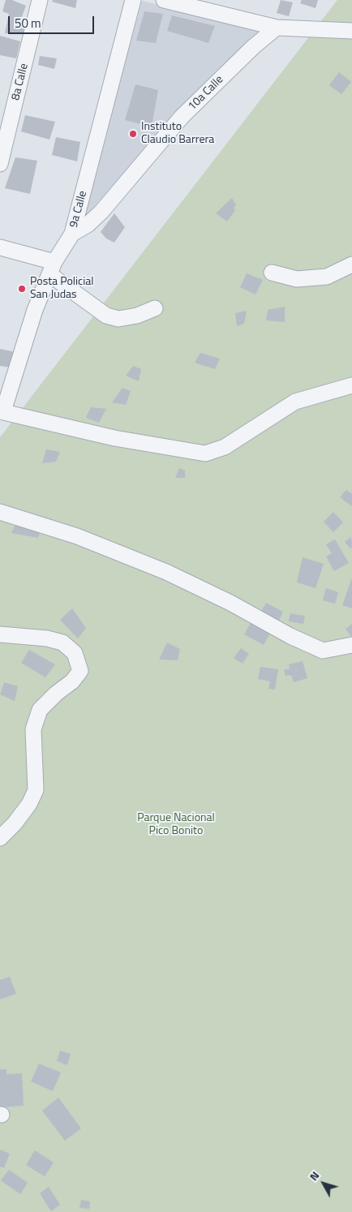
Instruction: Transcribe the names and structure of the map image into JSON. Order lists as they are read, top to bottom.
{
  "streets": {
    "street": ["8a Calle", "10a Calle", "9a Calle"]
  },
  "crossings": [
    ["10a Calle", "9a Calle"]
  ],
  "parks": ["Parque Nacional Pico Bonito"],
  "places": ["Instituto Claudio Barrera", "Posta Policial San Judas"],
  "scale_bar": "50 m",
  "north": "top left"
}
